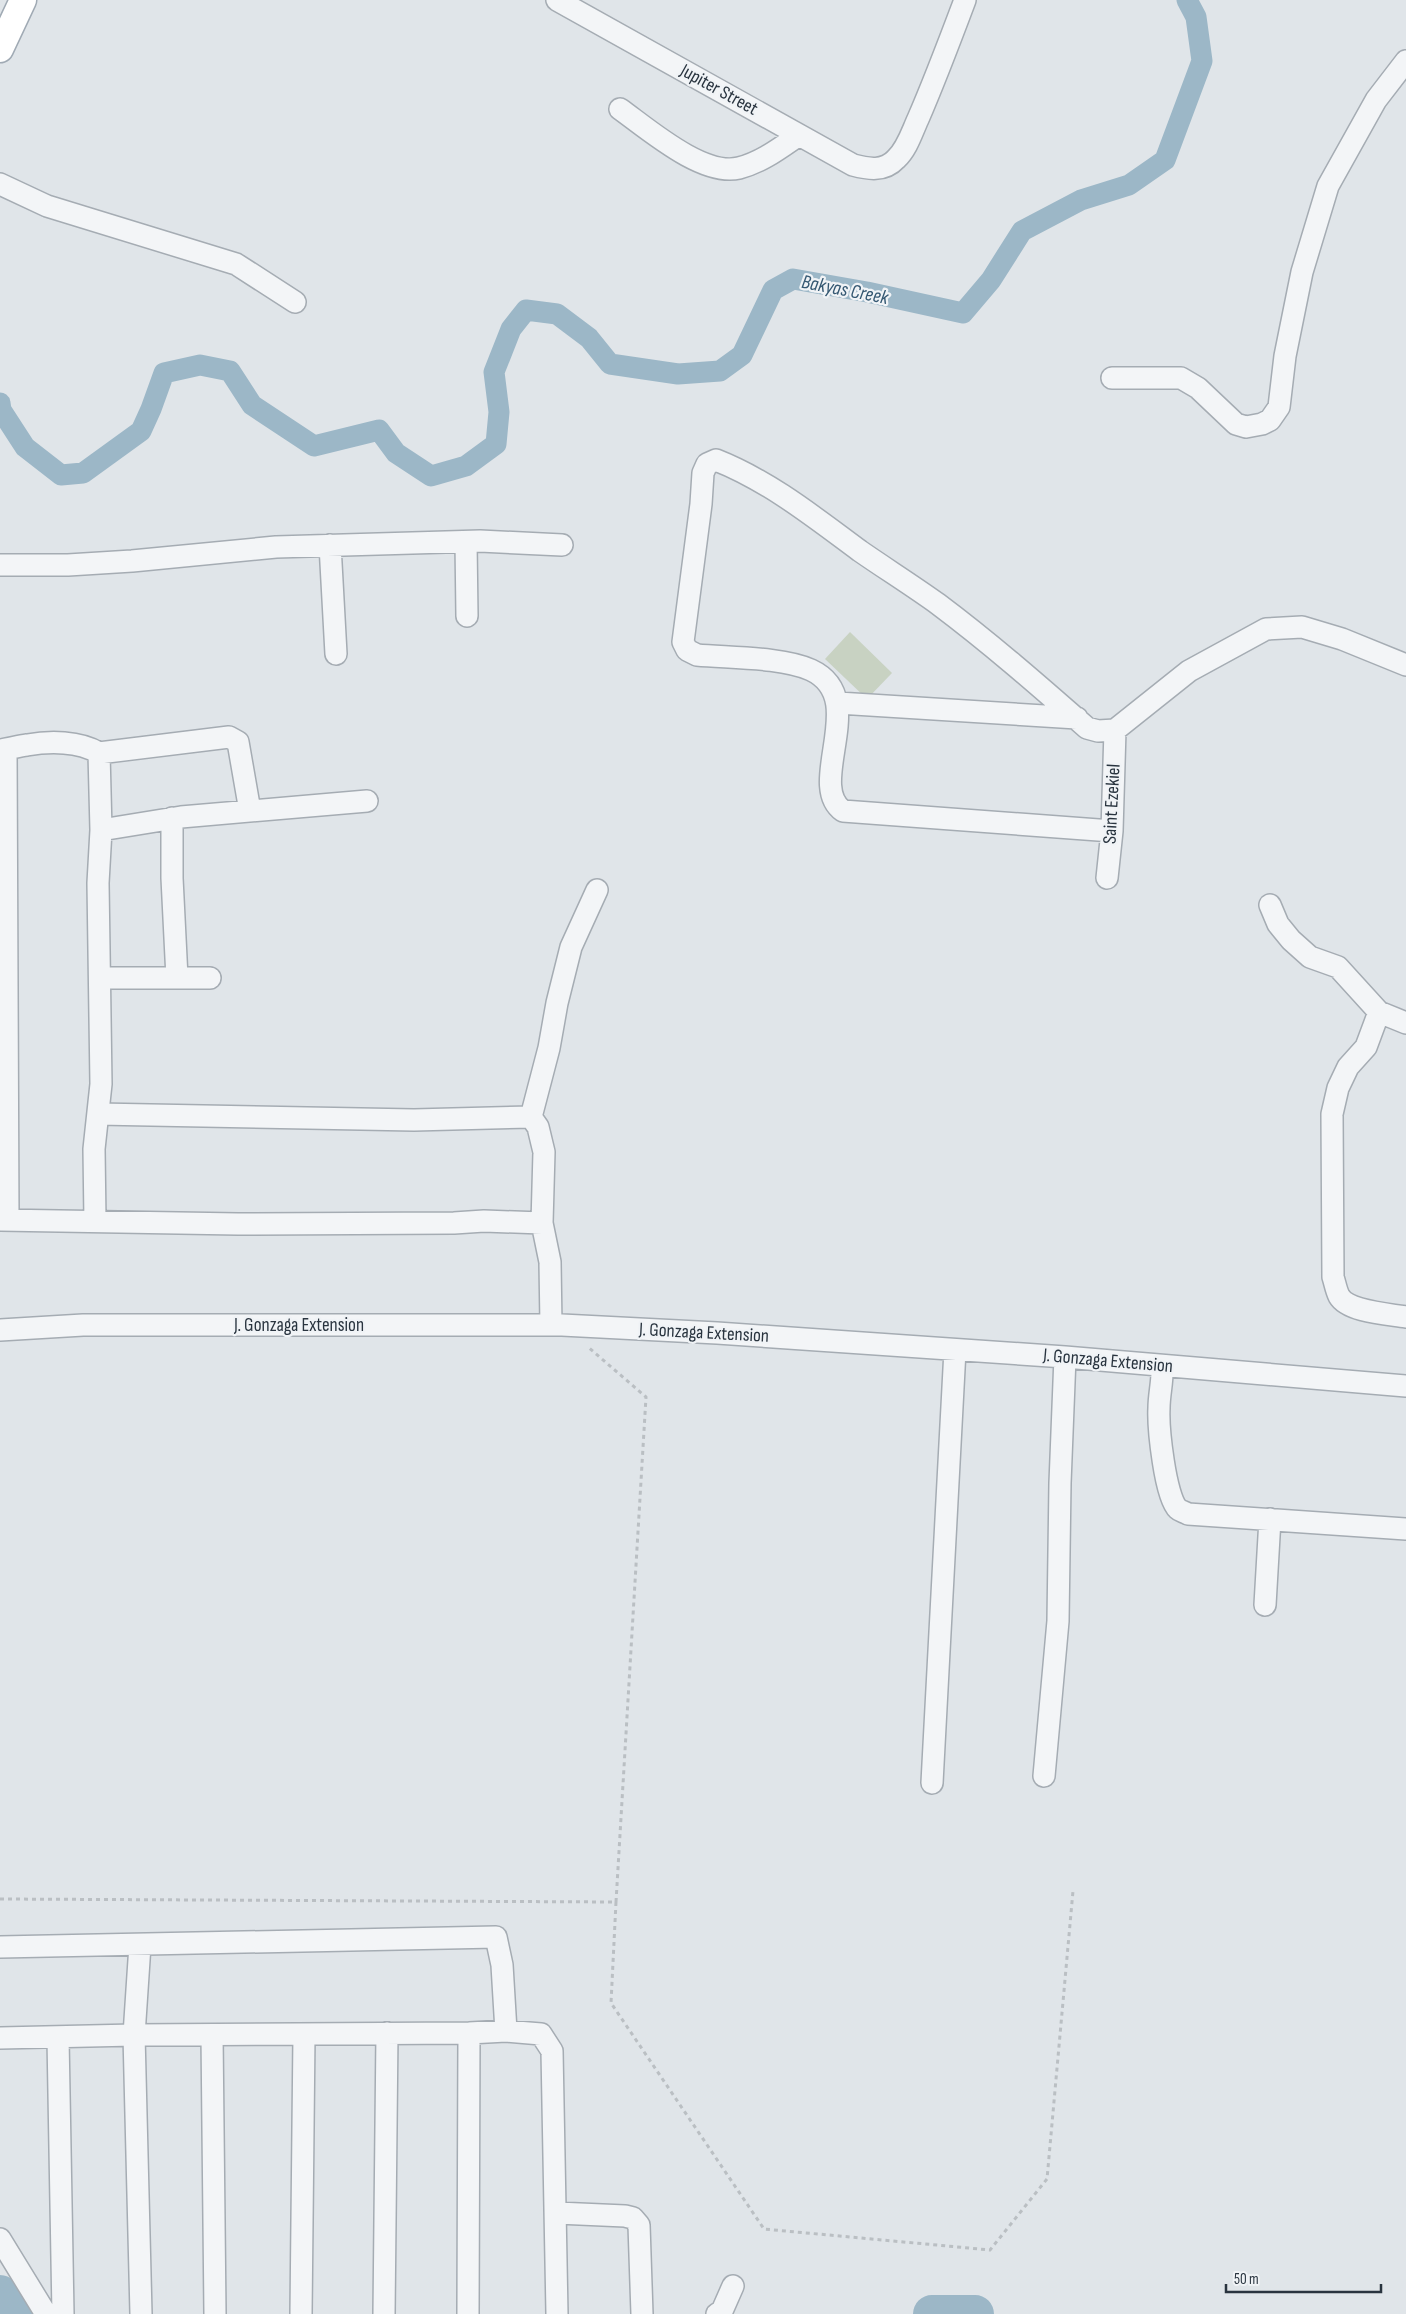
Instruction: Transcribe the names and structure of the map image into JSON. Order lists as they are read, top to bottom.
{
  "streets": {
    "street": ["Jupiter Street", "Saint Ezekiel", "J. Gonzaga Extension"]
  },
  "water": ["Bakyas Creek"],
  "scale_bar": "50 m"
}
